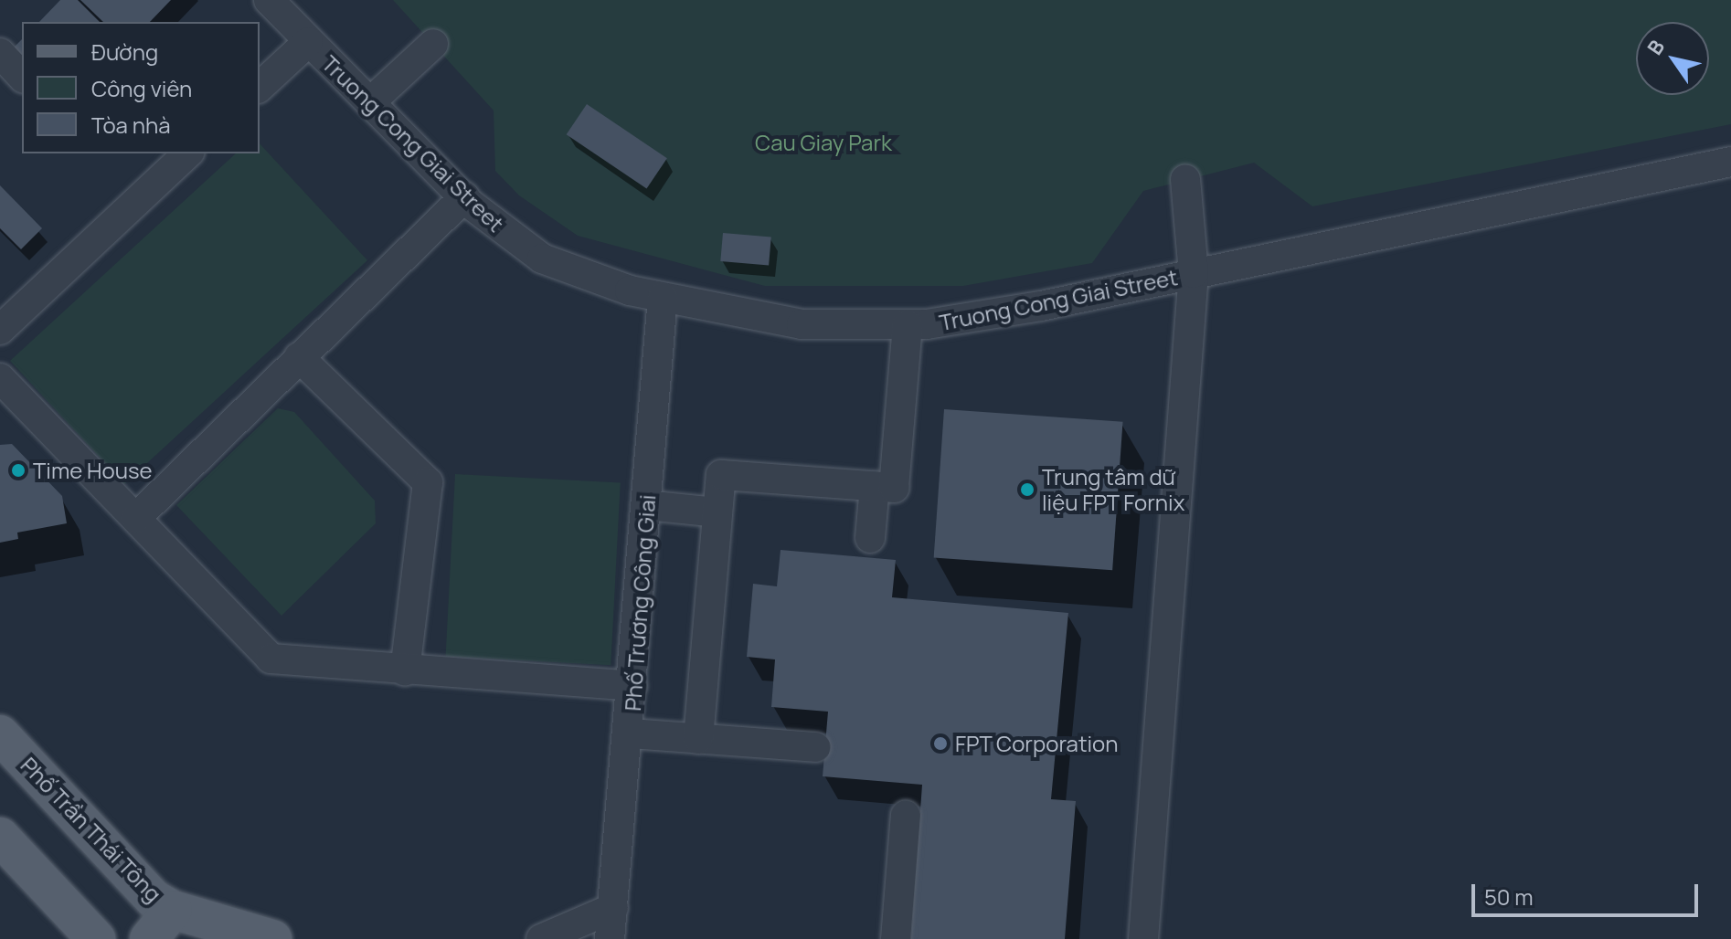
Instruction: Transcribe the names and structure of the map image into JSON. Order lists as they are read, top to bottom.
{
  "streets": {
    "main road": ["Phố Trần Thái Tông"],
    "street": ["Truong Cong Giai Street", "Phố Trương Công Giai"]
  },
  "crossings": [
    ["Truong Cong Giai Street", "Phố Trương Công Giai"]
  ],
  "parks": ["Cau Giay Park"],
  "places": ["Time House", "Trung tâm dữ liệu FPT Fornix", "FPT Corporation"],
  "legend": ["Đường", "Công viên", "Tòa nhà"],
  "scale_bar": "50 m",
  "north": "top left"
}
